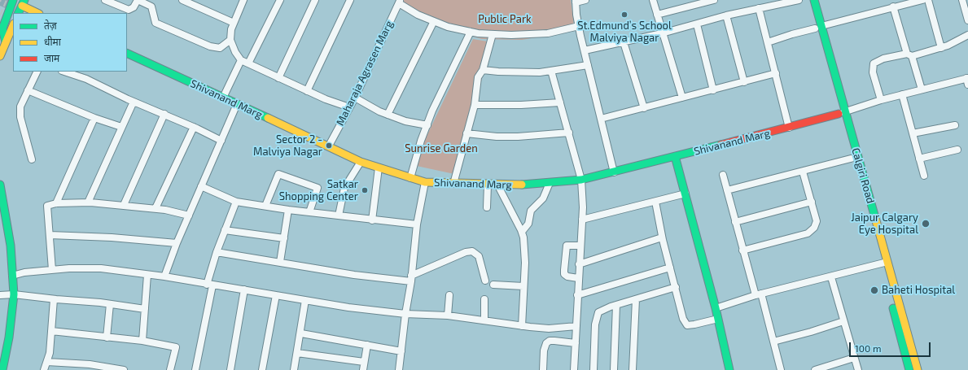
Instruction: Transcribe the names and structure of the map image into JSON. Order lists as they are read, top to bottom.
{
  "streets": {
    "street": ["Maharaja Agrasen Marg", "Shivanand Marg", "Calgiri Road"]
  },
  "crossings": [
    ["Maharaja Agrasen Marg", "Shivanand Marg"],
    ["Shivanand Marg", "Calgiri Road"]
  ],
  "parks": ["Public Park", "Sunrise Garden"],
  "places": [
    "St.Edmund’s School Malviya Nagar",
    "Sector 2 - Malviya Nagar",
    "Satkar Shopping Center",
    "Jaipur Calgary Eye Hospital",
    "Baheti Hospital"
  ],
  "legend": ["तेज़", "धीमा", "जाम"],
  "scale_bar": "100 m"
}
